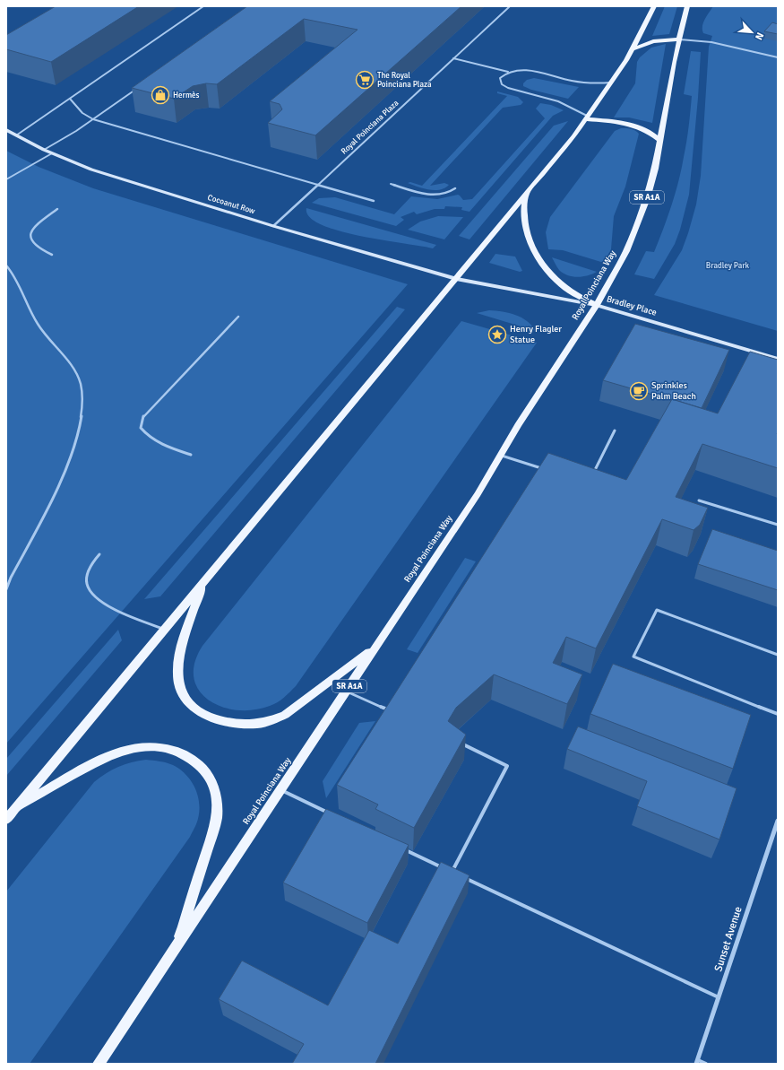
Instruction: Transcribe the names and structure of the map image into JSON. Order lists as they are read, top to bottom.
{
  "streets": {
    "main road": ["SR A1A", "Royal Poinciana Way"],
    "street": ["Cocoanut Row", "Bradley Place", "Sunset Avenue"],
    "lane": ["Royal Poinciana Plaza"]
  },
  "crossings": [
    ["Royal Poinciana Plaza", "Cocoanut Row"],
    ["Cocoanut Row", "Bradley Place"],
    ["Royal Poinciana Way", "Bradley Place"]
  ],
  "parks": ["Bradley Park"],
  "places": {
    "supermarket": ["The Royal Poinciana Plaza"],
    "shop": ["Hermès"],
    "place": ["Henry Flagler Statue"],
    "cafe": ["Sprinkles Palm Beach"]
  },
  "north": "bottom right"
}
